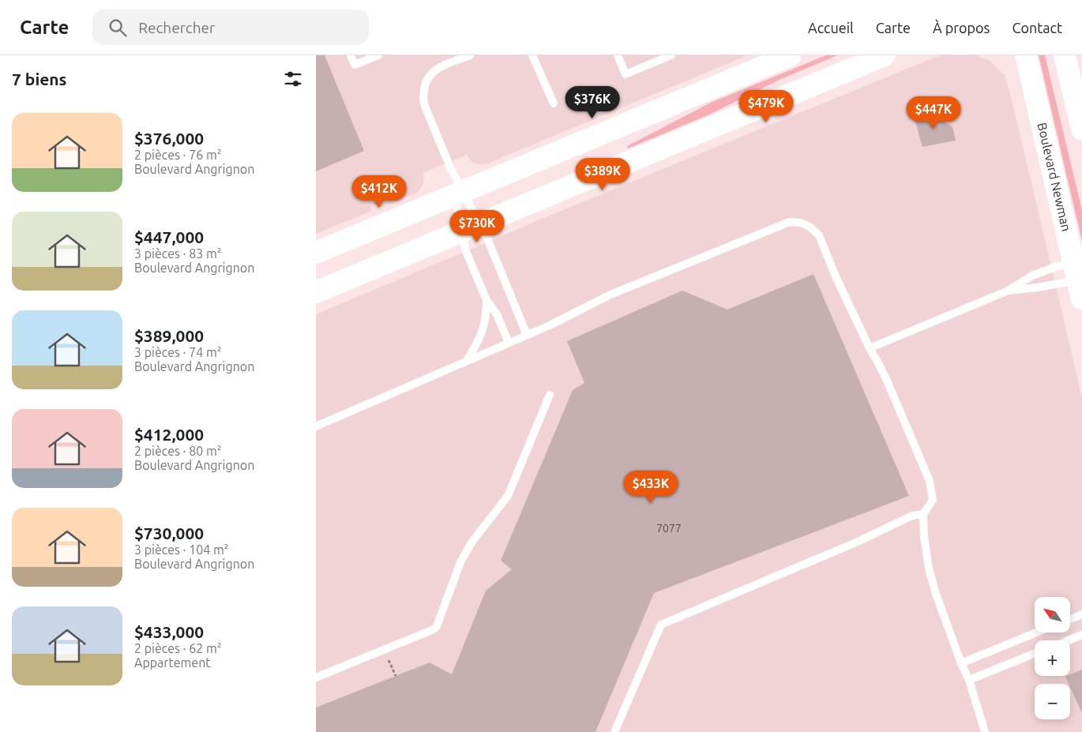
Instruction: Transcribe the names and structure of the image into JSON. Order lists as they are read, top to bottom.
{
  "streets": {
    "main road": ["Boulevard Newman"]
  },
  "house_numbers": ["7077"],
  "north": "top left",
  "page": {
    "header": "Carte",
    "search": "Rechercher",
    "nav": [
      "Accueil",
      "Carte",
      "À propos",
      "Contact"
    ],
    "heading": "7 biens",
    "price": [
      "$376K",
      "$479K",
      "$447K",
      "$389K",
      "$412K",
      "$730K",
      "$433K"
    ],
    "list": [
      {
        "name": "$376,000",
        "note": "2 pièces · 76 m² · Boulevard Angrignon"
      },
      {
        "name": "$447,000",
        "note": "3 pièces · 83 m² · Boulevard Angrignon"
      },
      {
        "name": "$389,000",
        "note": "3 pièces · 74 m² · Boulevard Angrignon"
      },
      {
        "name": "$412,000",
        "note": "2 pièces · 80 m² · Boulevard Angrignon"
      },
      {
        "name": "$730,000",
        "note": "3 pièces · 104 m² · Boulevard Angrignon"
      },
      {
        "name": "$433,000",
        "note": "2 pièces · 62 m² · Appartement"
      }
    ],
    "map_buttons": ["+", "−"]
  }
}
